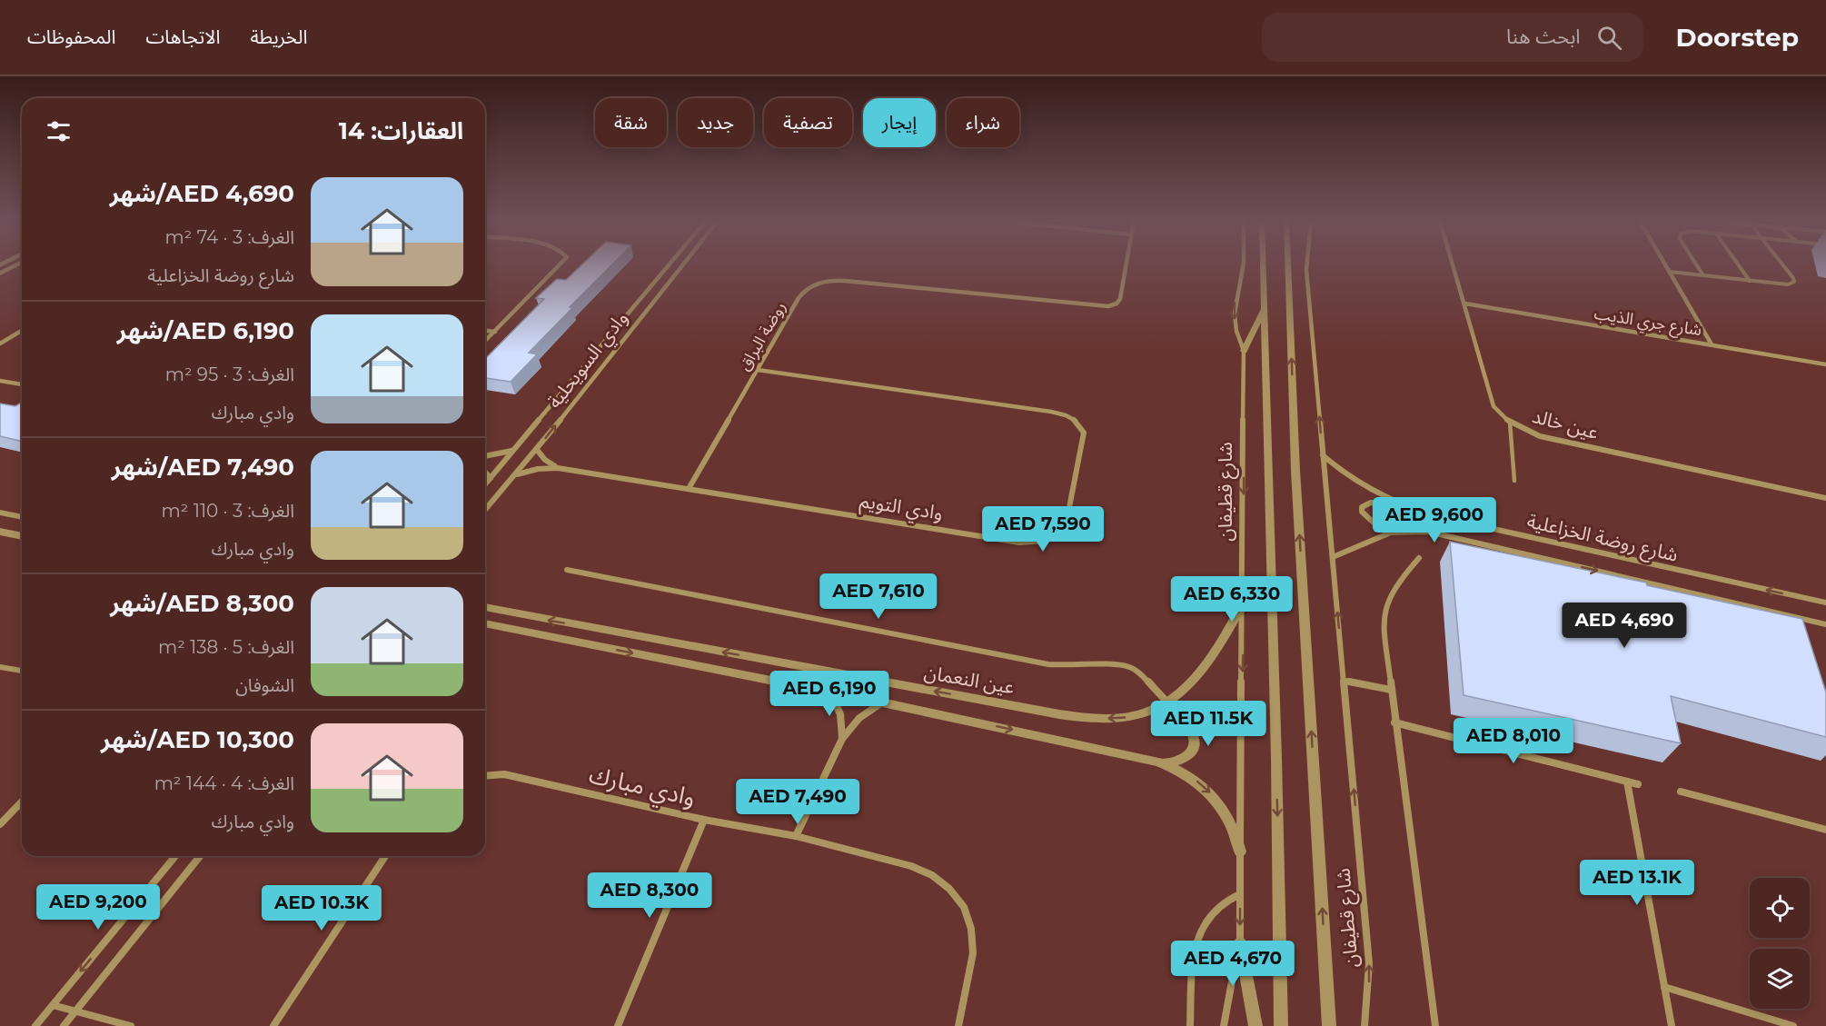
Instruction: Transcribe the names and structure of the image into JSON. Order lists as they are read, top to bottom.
{
  "streets": {
    "street": [
      "شارع جري الذيب",
      "روضة البراق",
      "وادي السويحلية",
      "عين خالد",
      "شارع قطيفان",
      "وادي التويم",
      "شارع روضة الخزاعلية",
      "عين النعمان",
      "وادي مبارك"
    ]
  },
  "crossings": [
    ["شارع جري الذيب", "عين خالد"],
    ["روضة البراق", "وادي التويم"],
    ["وادي السويحلية", "وادي التويم"],
    ["شارع قطيفان", "شارع روضة الخزاعلية"],
    ["شارع قطيفان", "عين النعمان"]
  ],
  "page": {
    "header": "Doorstep",
    "search": "ابحث هنا",
    "nav": ["الخريطة", "الاتجاهات", "المحفوظات"],
    "chip": [
      "شراء",
      "إيجار",
      "تصفية",
      "جديد",
      "شقة"
    ],
    "heading": "العقارات: 14",
    "list": [
      {
        "name": "AED 4,690/شهر",
        "note": "الغرف: 3 · 74 m² · شارع روضة الخزاعلية"
      },
      {
        "name": "AED 6,190/شهر",
        "note": "الغرف: 3 · 95 m² · وادي مبارك"
      },
      {
        "name": "AED 7,490/شهر",
        "note": "الغرف: 3 · 110 m² · وادي مبارك"
      },
      {
        "name": "AED 8,300/شهر",
        "note": "الغرف: 5 · 138 m² · الشوفان"
      },
      {
        "name": "AED 10,300/شهر",
        "note": "الغرف: 4 · 144 m² · وادي مبارك"
      }
    ],
    "price": [
      "AED 9,600",
      "AED 7,590",
      "AED 7,610",
      "AED 6,330",
      "AED 4,690",
      "AED 6,190",
      "AED 11.5K",
      "AED 8,010",
      "AED 7,490",
      "AED 13.1K",
      "AED 8,300",
      "AED 9,200",
      "AED 10.3K",
      "AED 4,670"
    ]
  }
}
